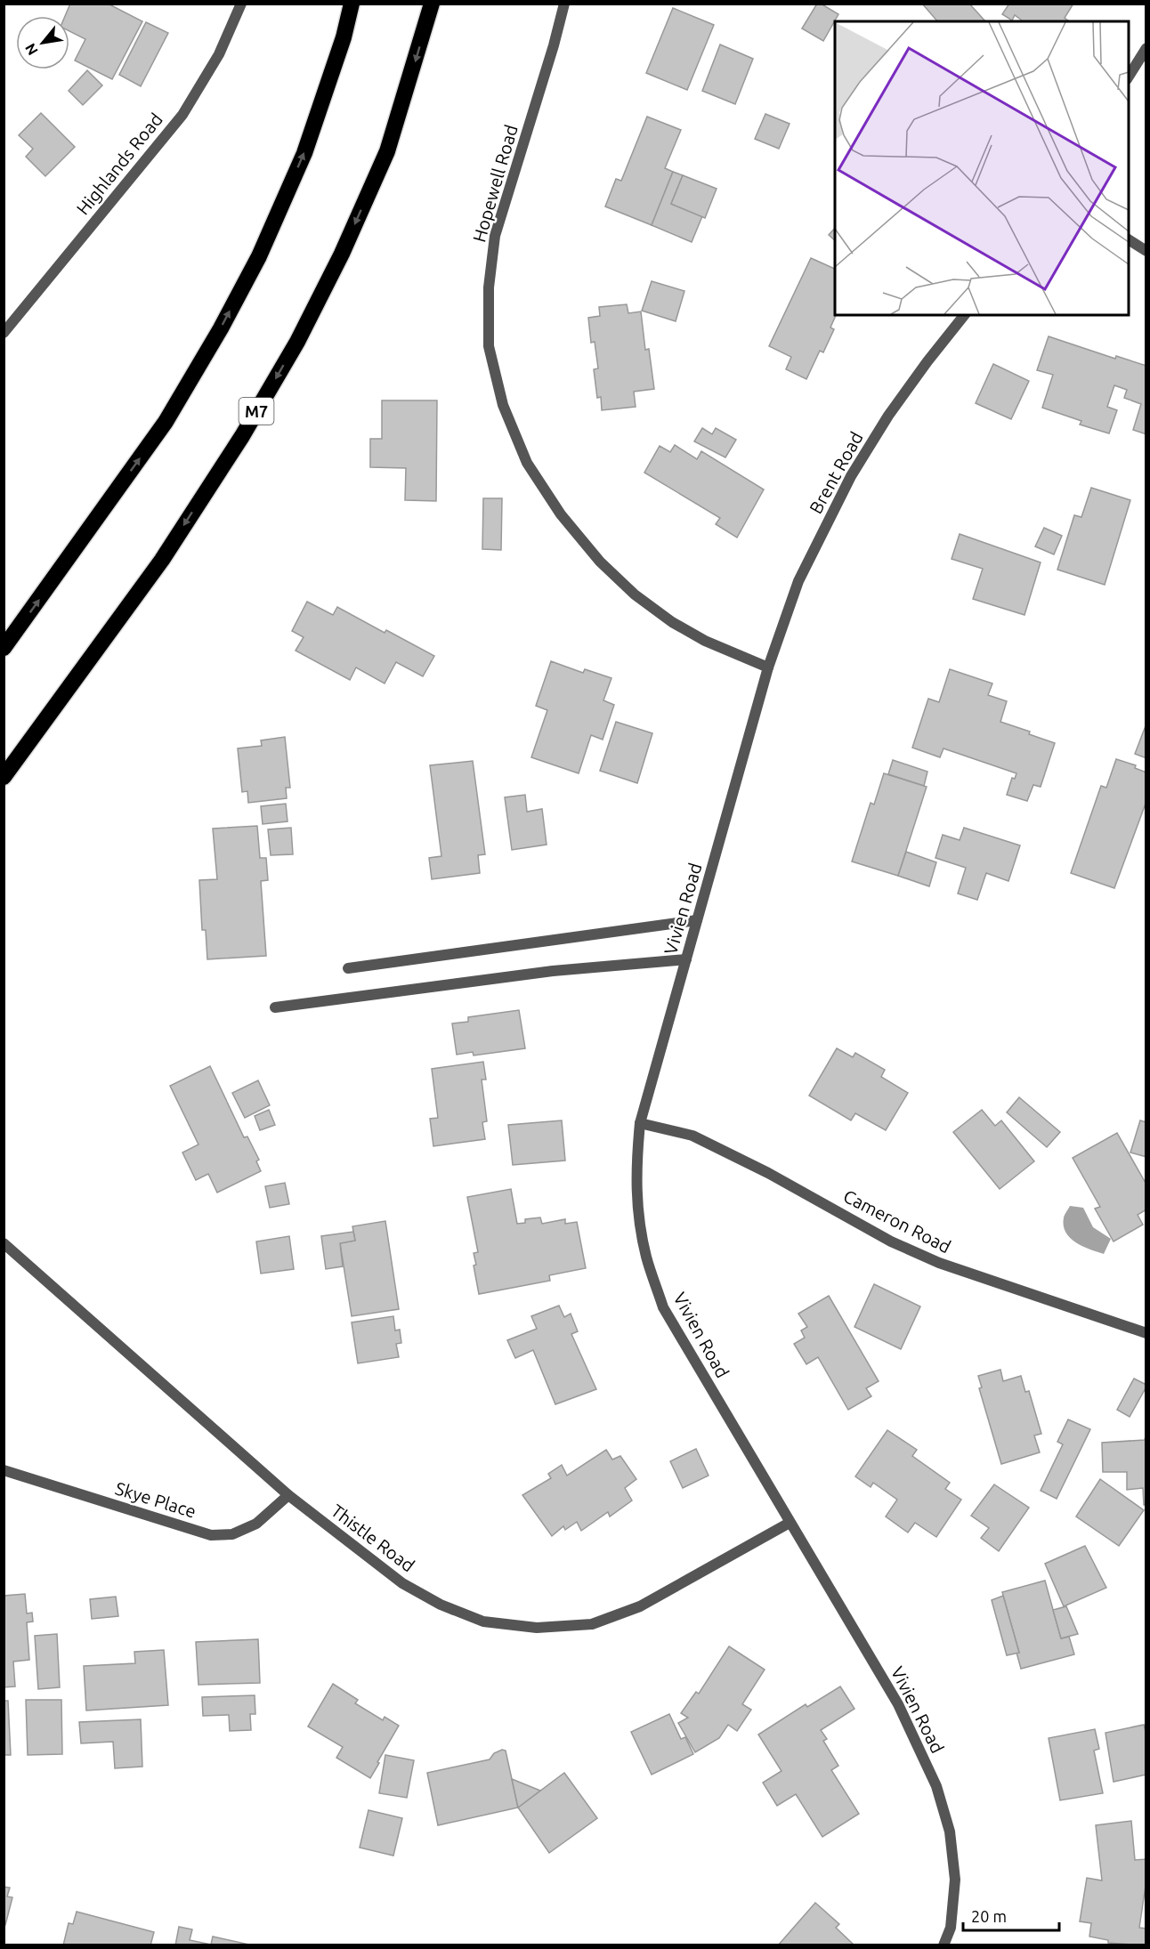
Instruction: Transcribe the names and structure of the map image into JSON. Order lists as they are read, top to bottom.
{
  "streets": {
    "highway": ["M7"],
    "street": [
      "Highlands Road",
      "Hopewell Road",
      "Brent Road",
      "Vivien Road",
      "Cameron Road",
      "Skye Place",
      "Thistle Road"
    ]
  },
  "crossings": [
    ["Hopewell Road", "Brent Road"],
    ["Hopewell Road", "Vivien Road"],
    ["Brent Road", "Vivien Road"],
    ["Vivien Road", "Cameron Road"],
    ["Vivien Road", "Thistle Road"],
    ["Skye Place", "Thistle Road"]
  ],
  "scale_bar": "20 m",
  "north": "bottom left"
}
